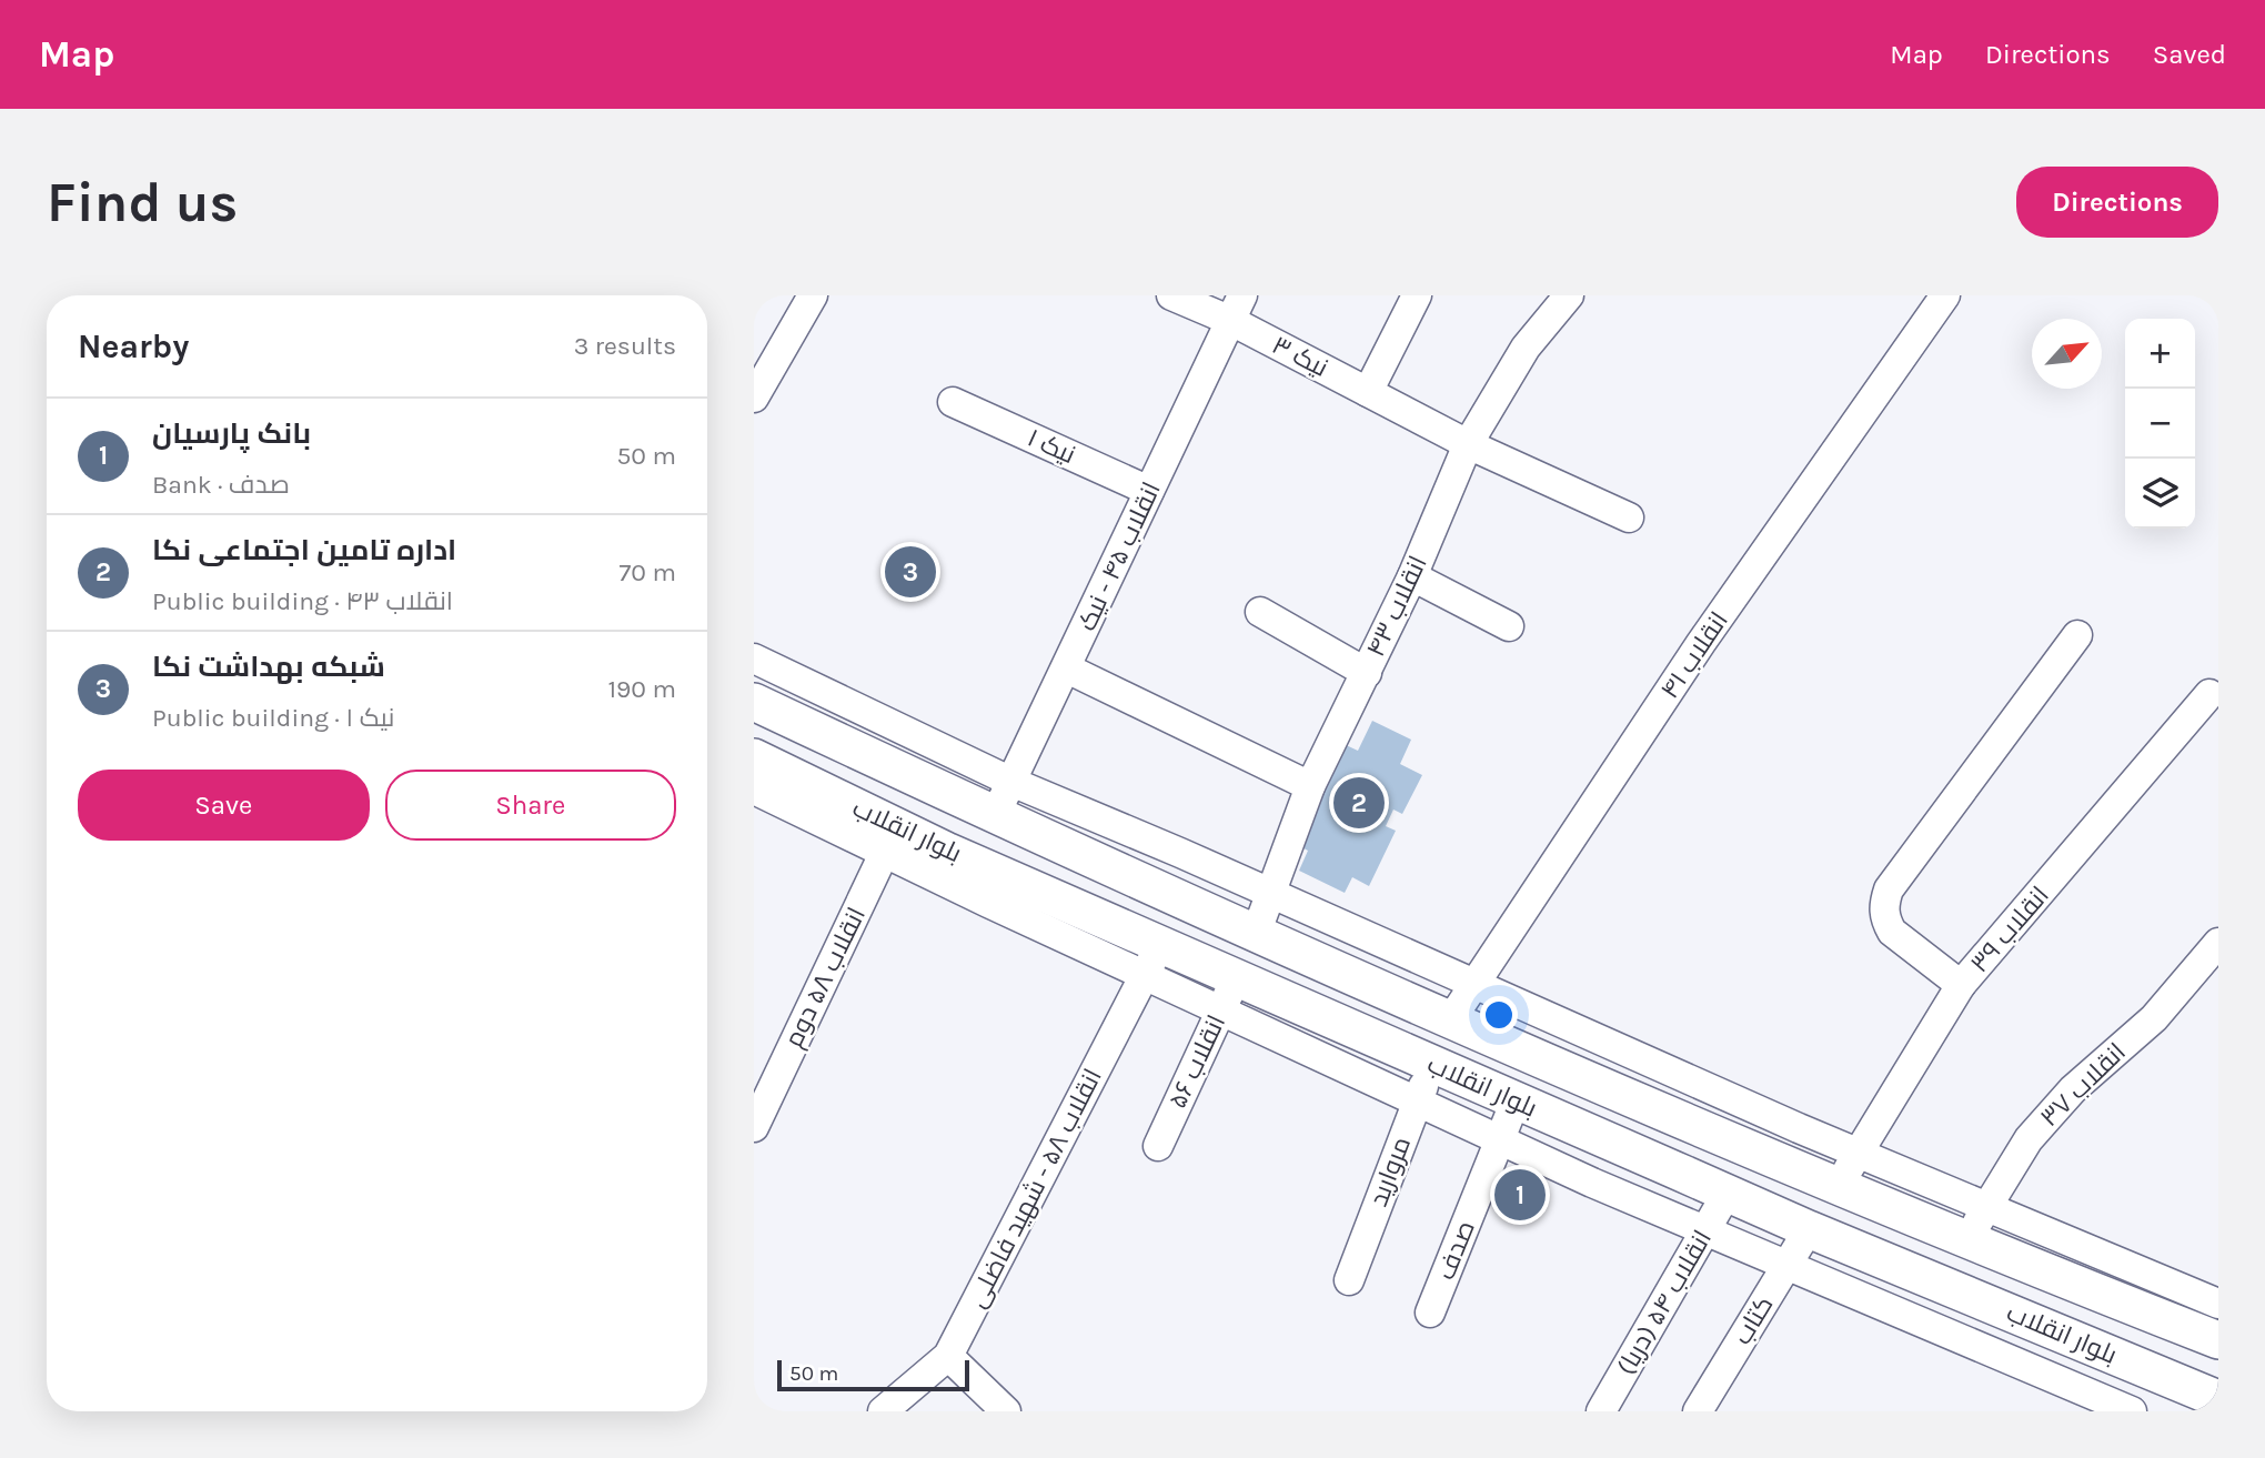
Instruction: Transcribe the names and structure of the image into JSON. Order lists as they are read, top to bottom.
{
  "streets": {
    "main road": ["بلوار انقلاب"],
    "street": [
      "نیک ۳",
      "نیک ۱",
      "انقلاب ۴۵ - نیک",
      "انقلاب ۴۳",
      "انقلاب ۴۱",
      "انقلاب ۳۹",
      "انقلاب ۵۸ دوم",
      "انقلاب ۵۶",
      "انقلاب ۳۷",
      "مروارید",
      "انقلاب ۵۸ - شهید فاضلی",
      "صدف",
      "انقلاب ۵۴ (دریا)",
      "کتاب"
    ]
  },
  "crossings": [
    ["نیک ۳", "انقلاب ۴۵ - نیک"],
    ["نیک ۳", "انقلاب ۴۳"],
    ["نیک ۱", "انقلاب ۴۵ - نیک"],
    ["انقلاب ۴۵ - نیک", "بلوار انقلاب"],
    ["انقلاب ۴۳", "بلوار انقلاب"],
    ["انقلاب ۴۱", "بلوار انقلاب"],
    ["بلوار انقلاب", "انقلاب ۳۹"],
    ["بلوار انقلاب", "انقلاب ۵۸ دوم"],
    ["بلوار انقلاب", "انقلاب ۵۶"],
    ["بلوار انقلاب", "انقلاب ۳۷"],
    ["بلوار انقلاب", "مروارید"],
    ["بلوار انقلاب", "انقلاب ۵۸ - شهید فاضلی"],
    ["بلوار انقلاب", "صدف"],
    ["بلوار انقلاب", "انقلاب ۵۴ (دریا)"],
    ["بلوار انقلاب", "کتاب"]
  ],
  "scale_bar": "50 m",
  "north": "top right",
  "page": {
    "header": "Map",
    "nav": ["Map", "Directions", "Saved"],
    "buttons": [
      "Directions",
      ["Save", "Share"]
    ],
    "title": "Find us",
    "heading": ["Nearby", "3 results"],
    "map_buttons": ["+", "−"],
    "list": [
      {
        "mark": "1",
        "name": "بانک پارسیان",
        "note": "Bank · صدف",
        "value": "50 m"
      },
      {
        "mark": "2",
        "name": "اداره تامین اجتماعی نکا",
        "note": "Public building · انقلاب ۴۳",
        "value": "70 m"
      },
      {
        "mark": "3",
        "name": "شبکه بهداشت نکا",
        "note": "Public building · نیک ۱",
        "value": "190 m"
      }
    ],
    "pins": ["3", "2", "1"],
    "scale": "50 m"
  }
}
